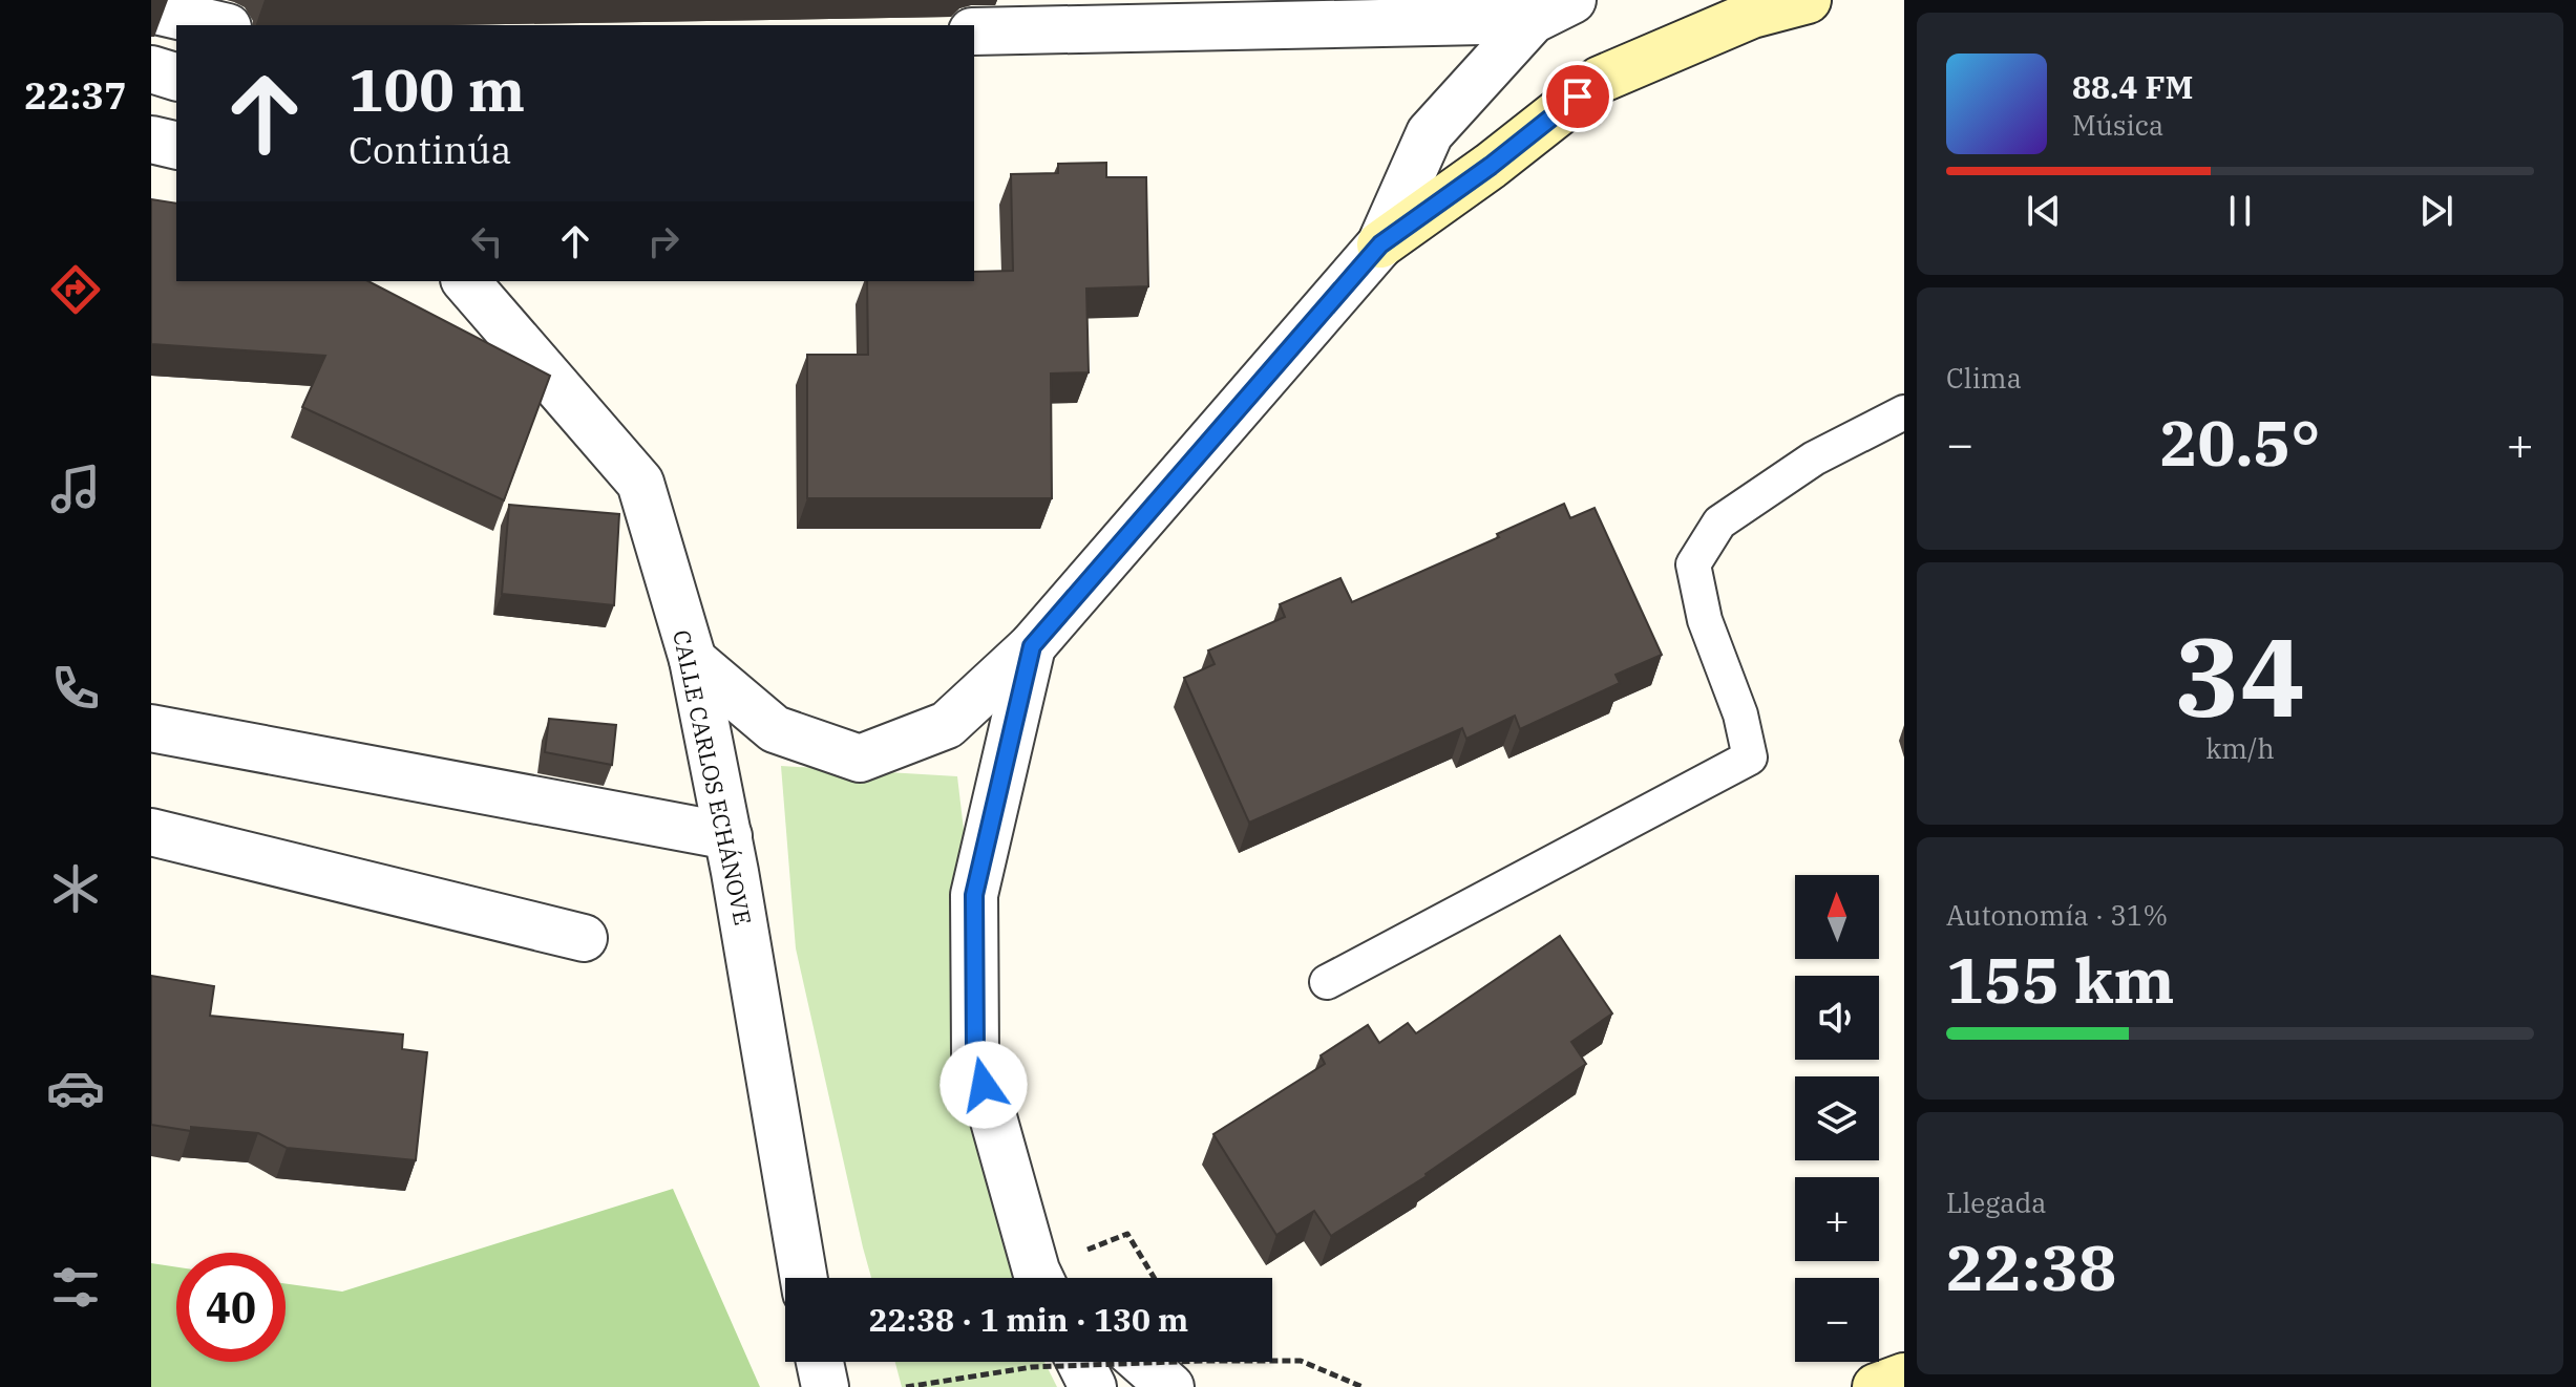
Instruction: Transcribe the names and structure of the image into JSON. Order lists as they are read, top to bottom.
{
  "streets": {
    "street": ["CALLE CARLOS ECHÁNOVE"]
  },
  "north": "top",
  "page": {
    "tabs": "22:37",
    "turn": ["100 m", "Continúa"],
    "song": ["88.4 FM", "Música"],
    "tile": [
      "Clima",
      ["34", "km/h"],
      ["Autonomía · 31%", "155 km"],
      ["Llegada", "22:38"]
    ],
    "heat": ["−", "20.5°", "+"],
    "map_buttons": ["+", "−"],
    "limit": "40",
    "trip": "22:38 · 1 min · 130 m"
  }
}
